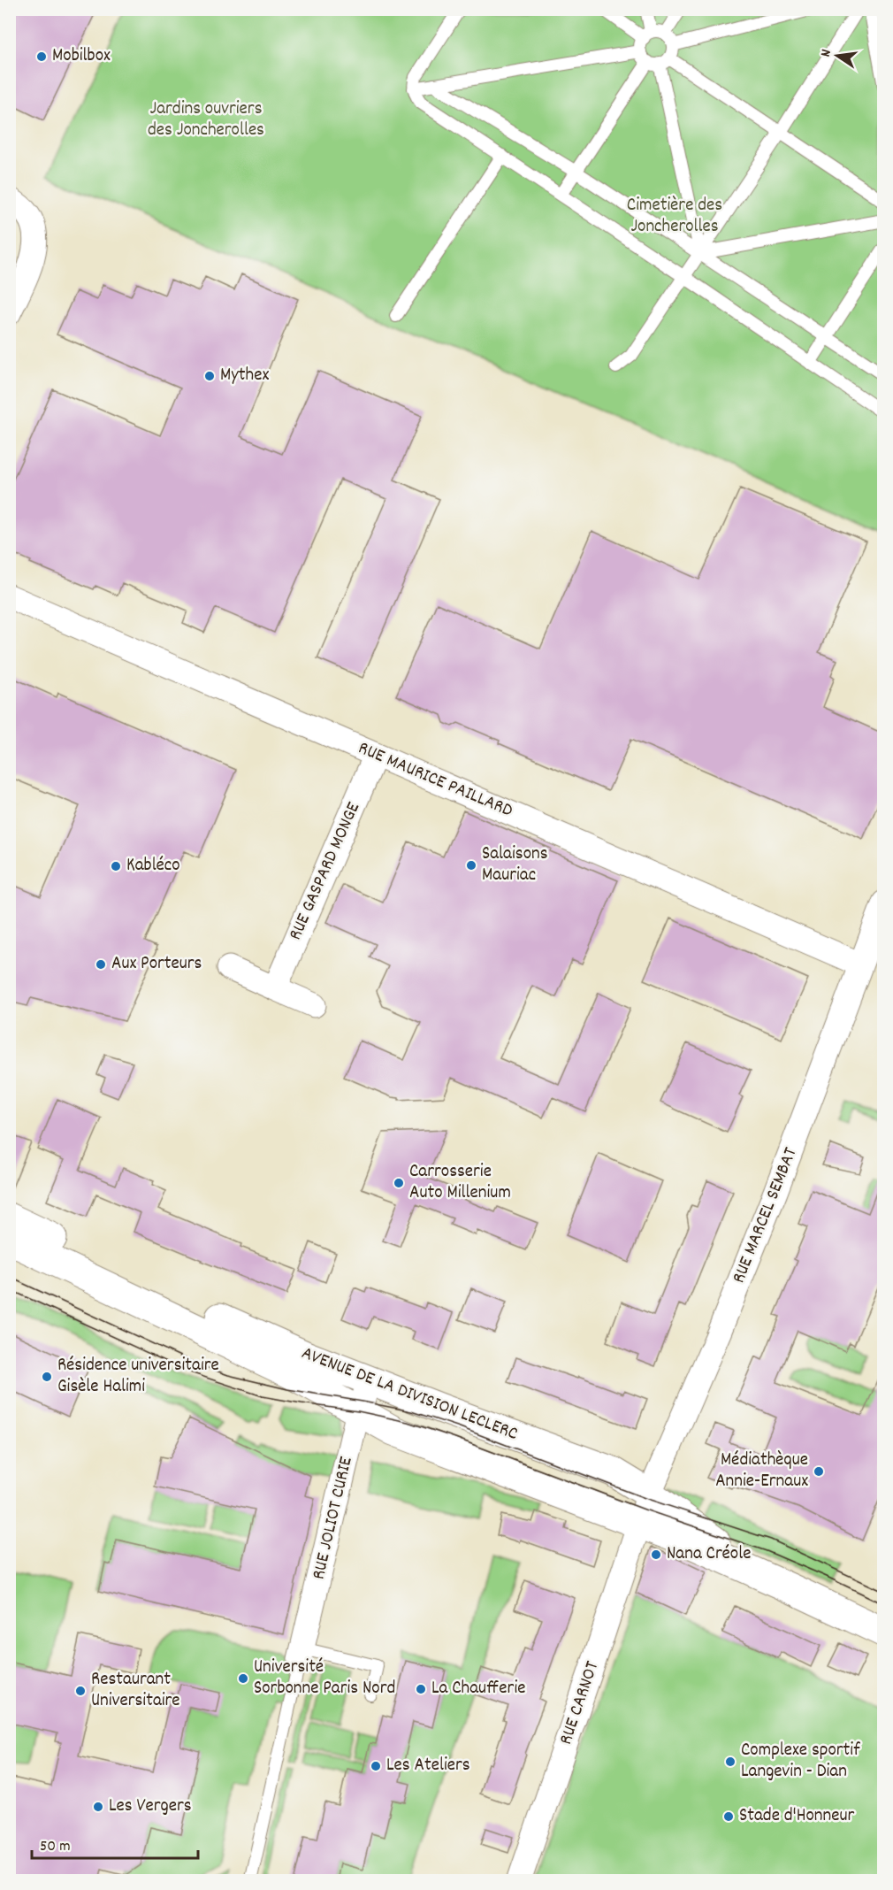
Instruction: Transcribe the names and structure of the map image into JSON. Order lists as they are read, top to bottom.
{
  "streets": {
    "street": [
      "RUE MAURICE PAILLARD",
      "RUE GASPARD MONGE",
      "RUE MARCEL SEMBAT",
      "AVENUE DE LA DIVISION LECLERC",
      "RUE JOLIOT CURIE",
      "RUE CARNOT"
    ]
  },
  "crossings": [
    ["RUE MAURICE PAILLARD", "RUE GASPARD MONGE"],
    ["RUE MAURICE PAILLARD", "RUE MARCEL SEMBAT"],
    ["RUE MARCEL SEMBAT", "AVENUE DE LA DIVISION LECLERC"],
    ["RUE MARCEL SEMBAT", "RUE CARNOT"],
    ["AVENUE DE LA DIVISION LECLERC", "RUE JOLIOT CURIE"],
    ["AVENUE DE LA DIVISION LECLERC", "RUE CARNOT"]
  ],
  "parks": ["Jardins ouvriers des Joncherolles", "Cimetière des Joncherolles"],
  "places": [
    "Mobilbox",
    "Mythex",
    "Salaisons Mauriac",
    "Kabléco",
    "Aux Porteurs",
    "Carrosserie Auto Millenium",
    "Résidence universitaire Gisèle Halimi",
    "Médiathèque Annie-Ernaux",
    "Nana Créole",
    "Université Sorbonne Paris Nord",
    "La Chaufferie",
    "Restaurant Universitaire",
    "Complexe sportif Langevin - Dian",
    "Les Ateliers",
    "Les Vergers",
    "Stade d'Honneur"
  ],
  "scale_bar": "50 m",
  "north": "left"
}
